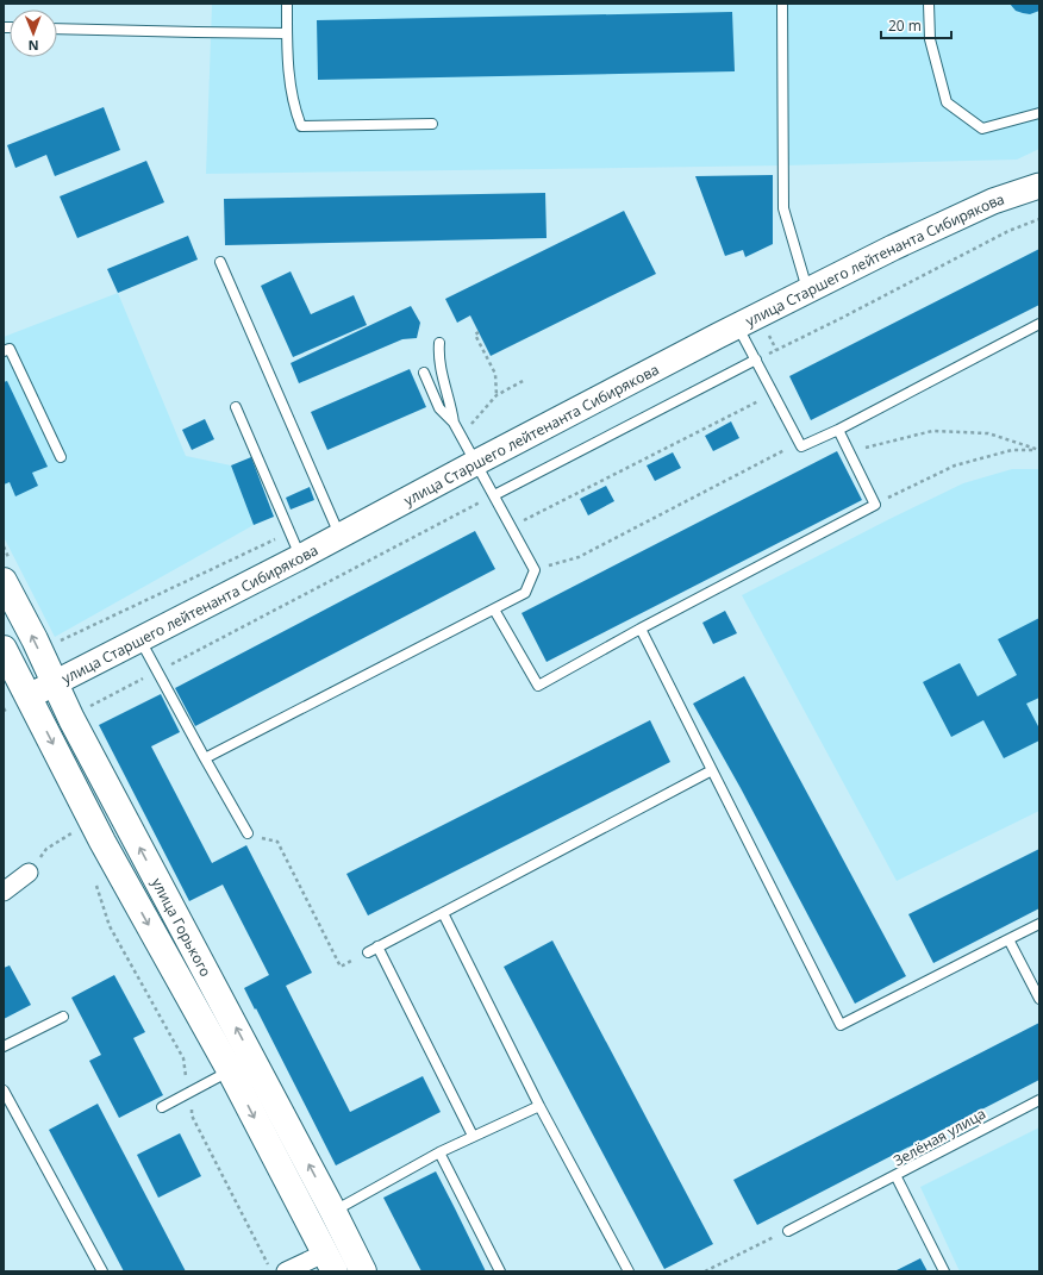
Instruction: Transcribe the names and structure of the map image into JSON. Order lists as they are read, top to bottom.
{
  "streets": {
    "main road": ["улица Старшего лейтенанта Сибирякова", "улица Горького"],
    "lane": ["Зелёная улица"]
  },
  "crossings": [
    ["улица Старшего лейтенанта Сибирякова", "улица Горького"]
  ],
  "scale_bar": "20 m",
  "north": "bottom"
}
